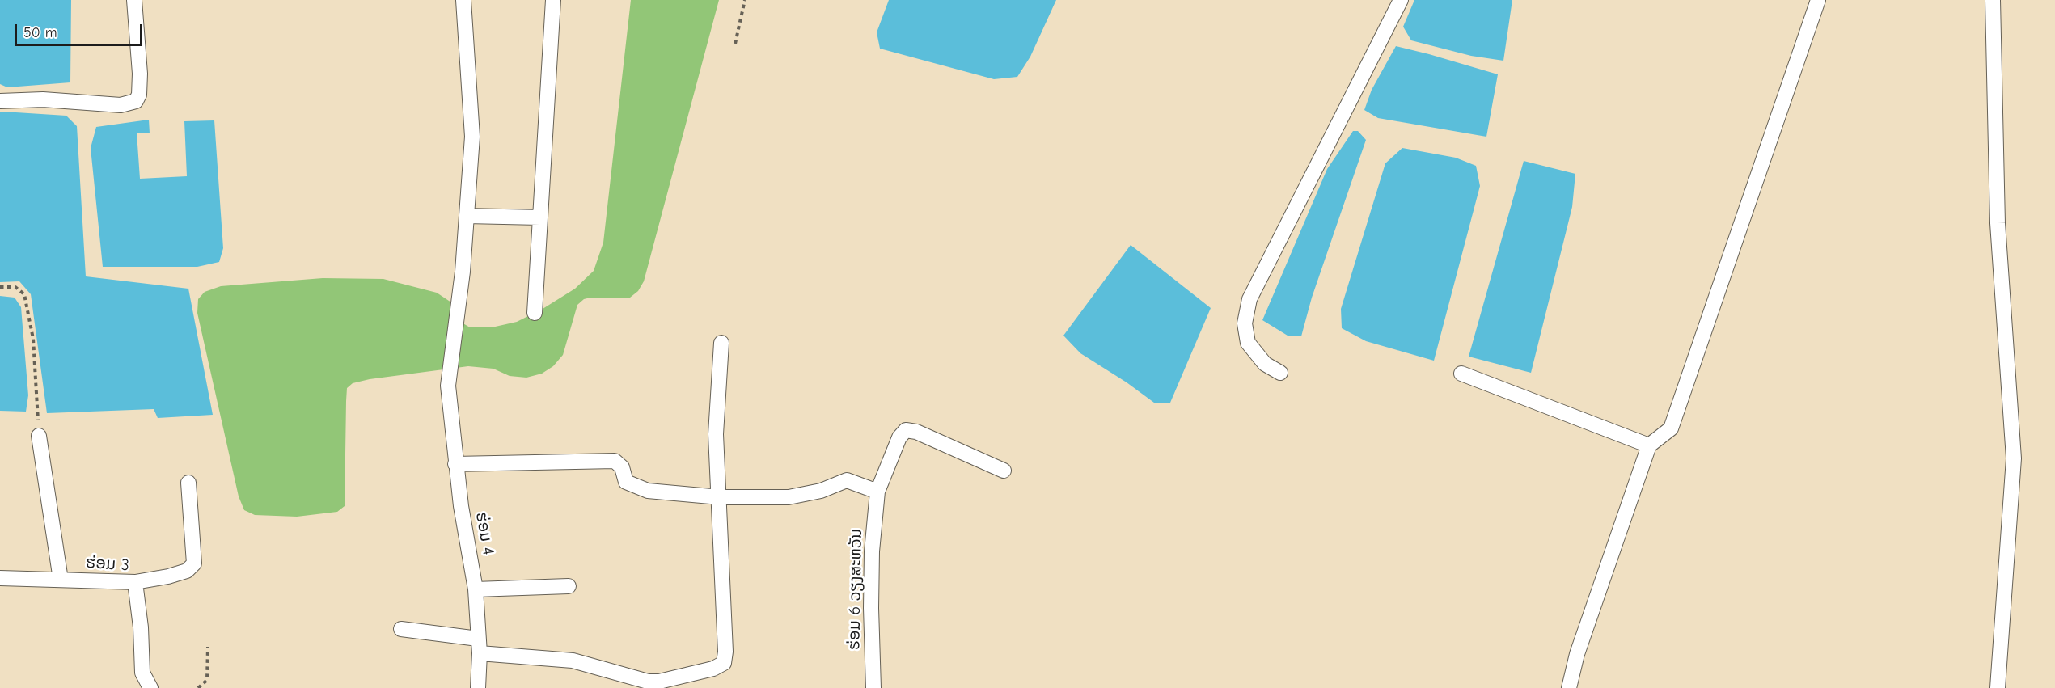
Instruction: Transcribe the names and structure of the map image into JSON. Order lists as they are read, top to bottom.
{
  "streets": {
    "street": ["ຮ່ອມ 4", "ຮ່ອມ 3", "ຮ່ອມ 6 ວຽງສະຫວັນ"]
  },
  "scale_bar": "50 m"
}
